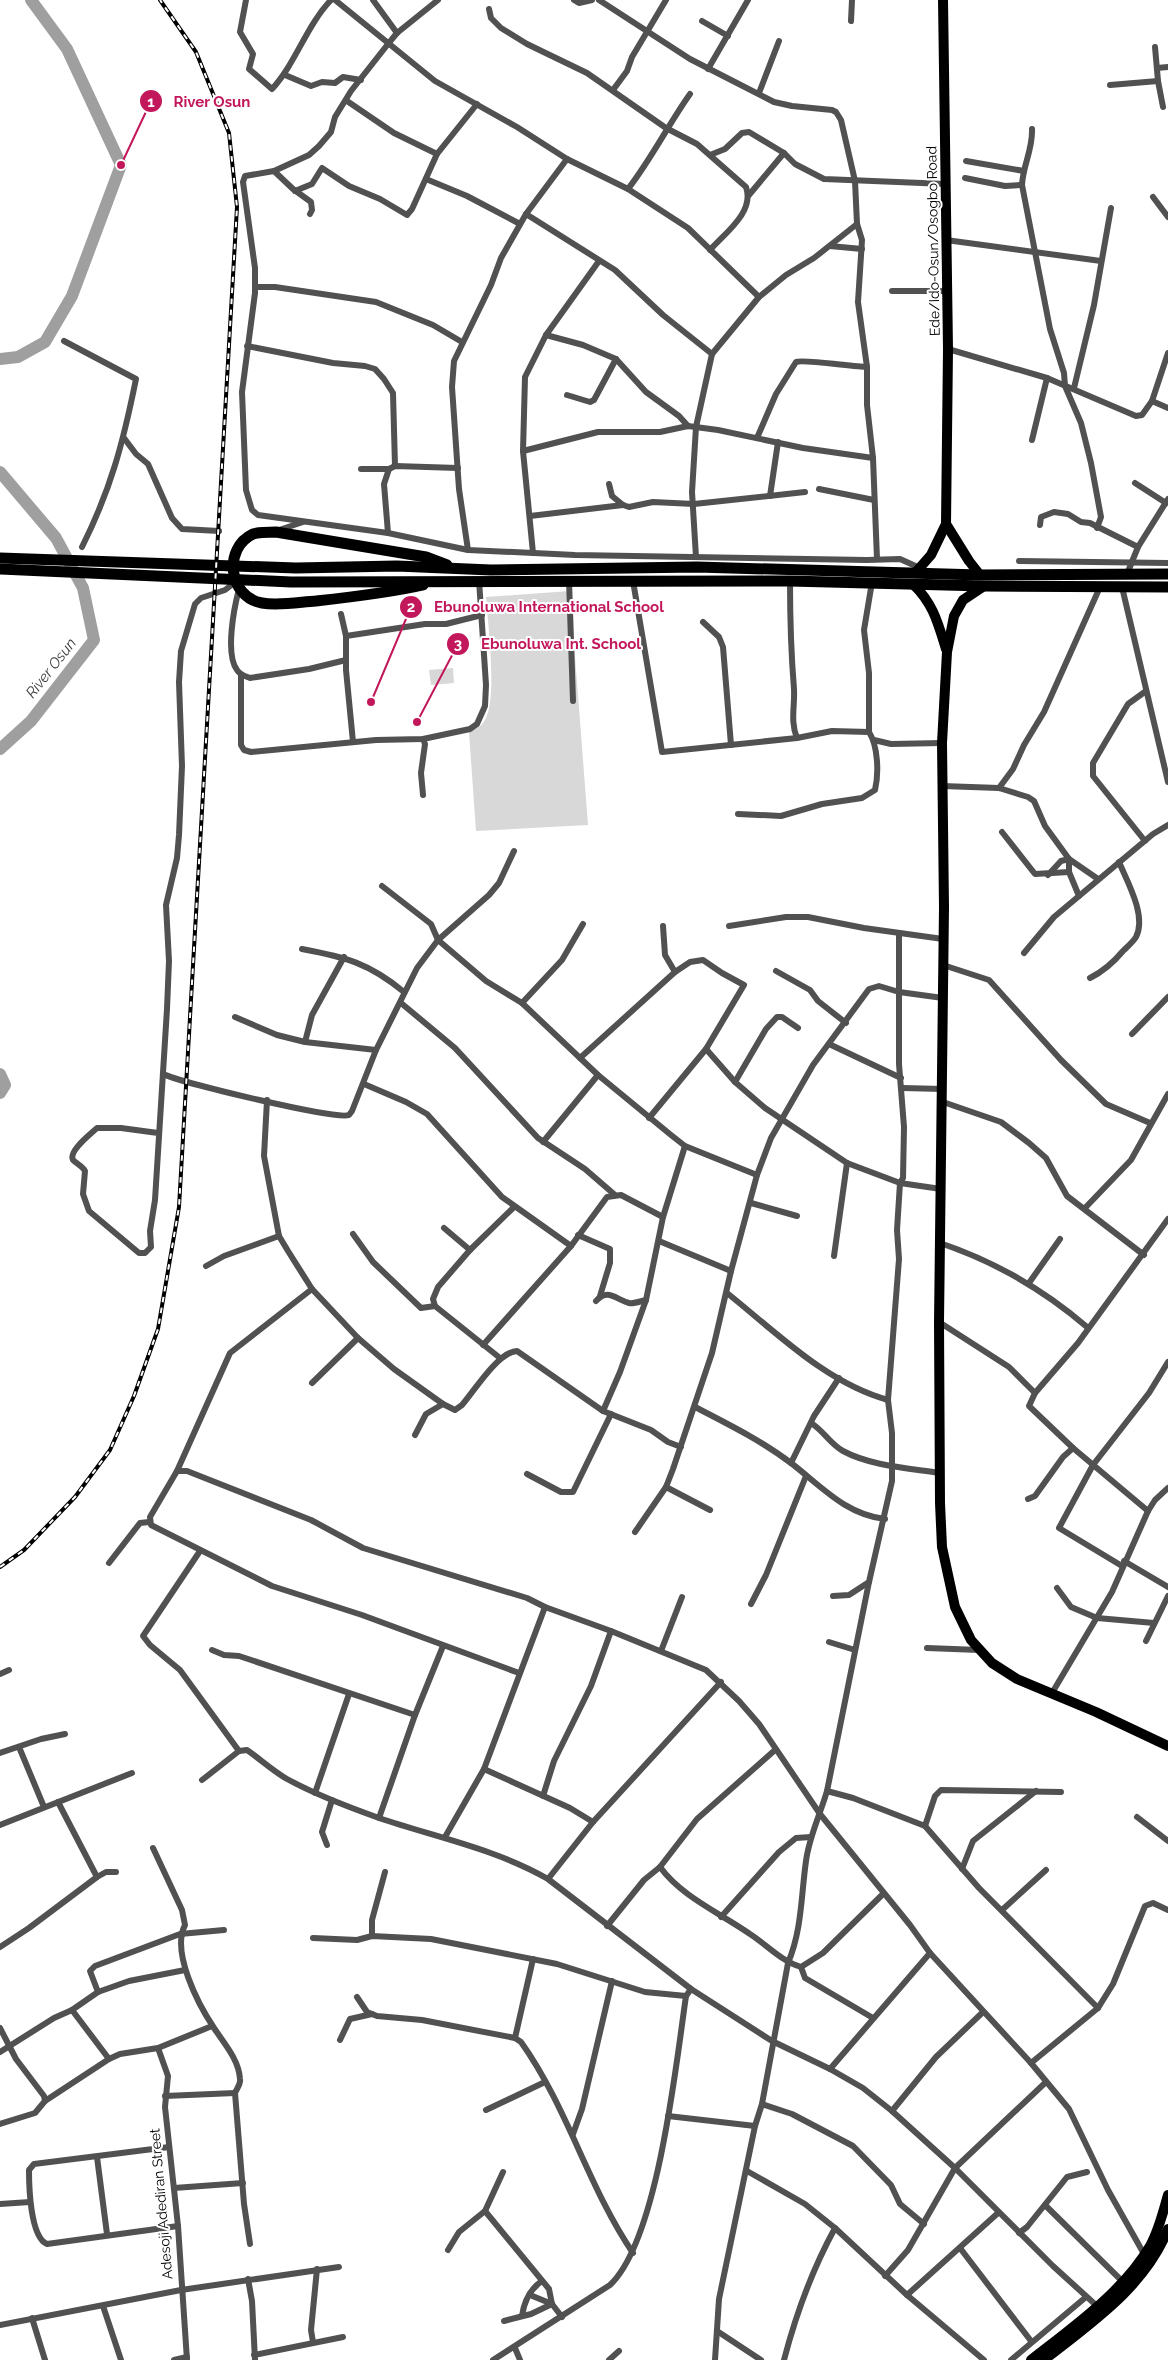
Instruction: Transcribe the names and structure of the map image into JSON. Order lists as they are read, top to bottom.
{
  "streets": {
    "main road": ["Ede/Ido-Osun/Osogbo Road"],
    "street": ["Adesoji Adediran Street"]
  },
  "water": ["River Osun"],
  "places": ["River Osun", "Ebunoluwa International School", "Ebunoluwa Int. School"]
}
